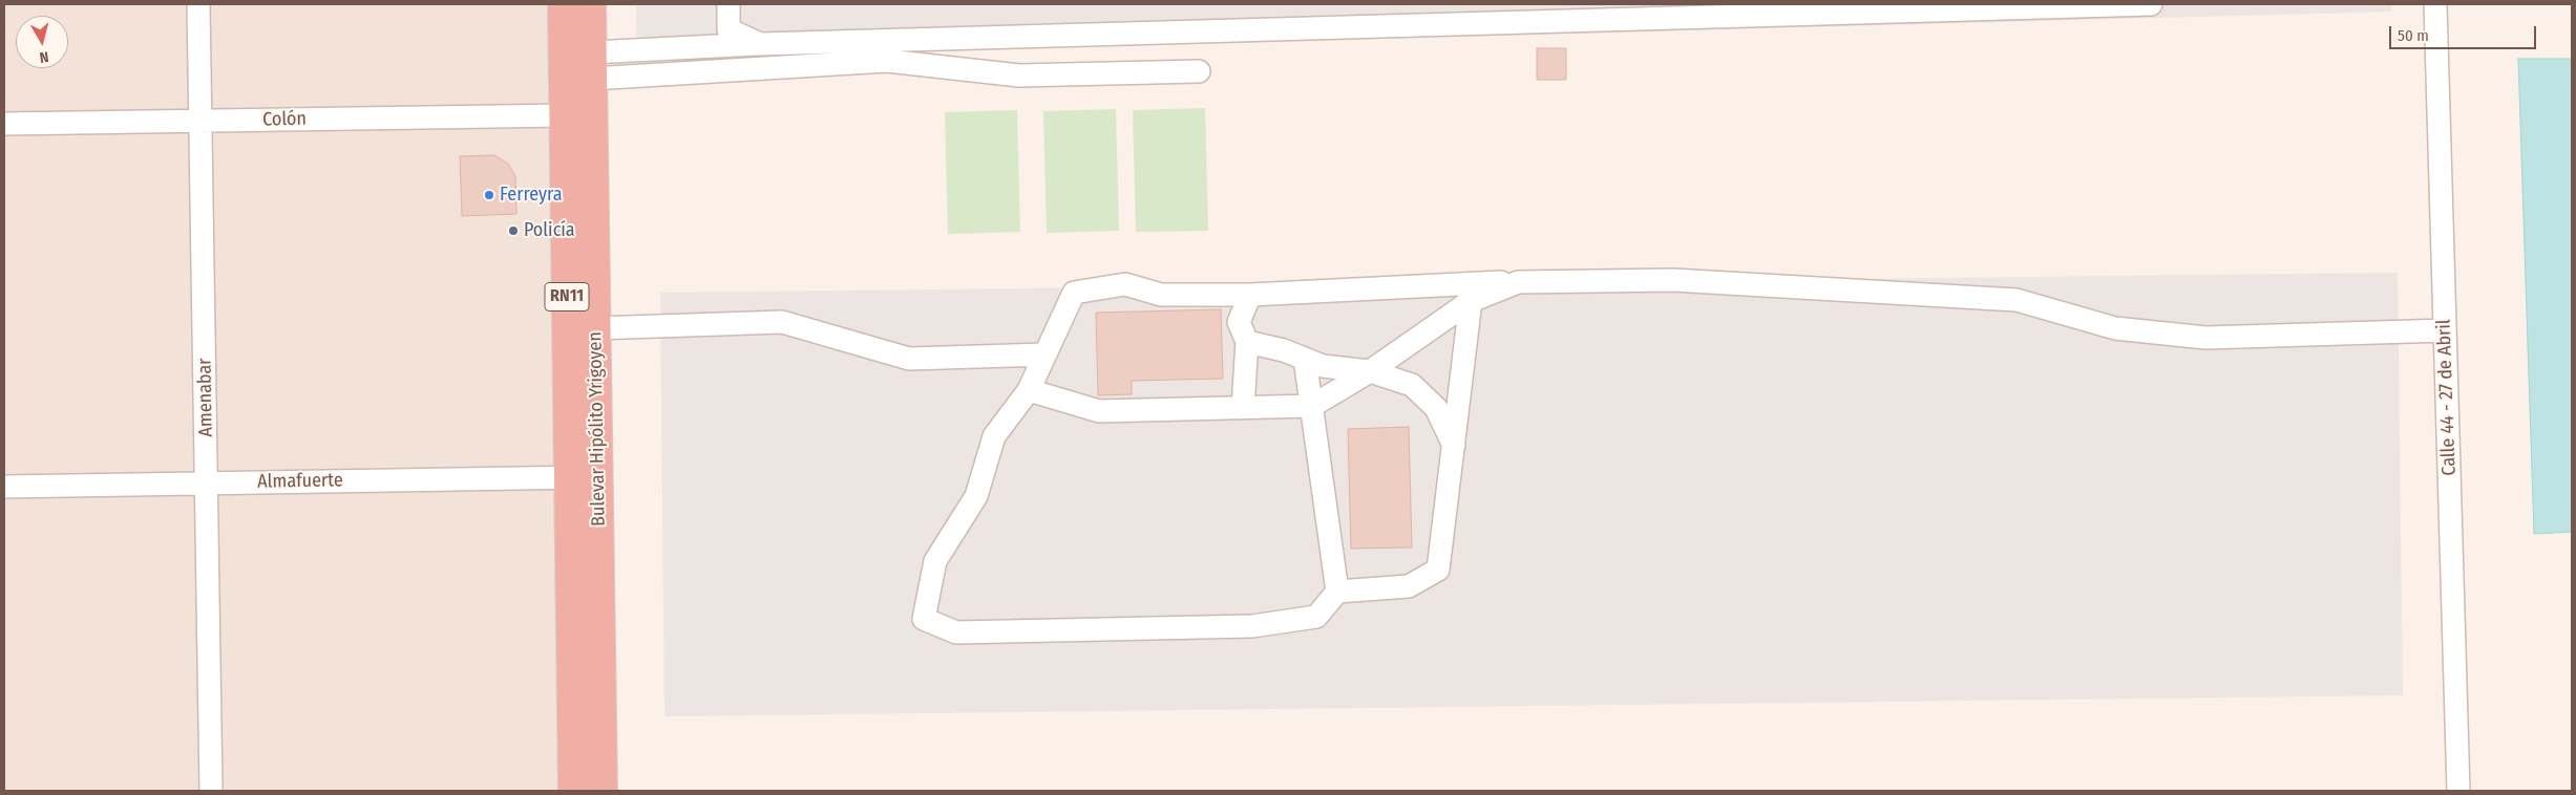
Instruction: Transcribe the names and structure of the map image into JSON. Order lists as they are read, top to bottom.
{
  "streets": {
    "highway": ["RN11", "Bulevar Hipólito Yrigoyen"],
    "street": [
      "Colón",
      "Amenabar",
      "Calle 44 - 27 de Abril",
      "Almafuerte"
    ]
  },
  "crossings": [
    ["Colón", "Amenabar"],
    ["Colón", "Bulevar Hipólito Yrigoyen"],
    ["Amenabar", "Almafuerte"],
    ["Bulevar Hipólito Yrigoyen", "Almafuerte"]
  ],
  "places": ["Ferreyra", "Policía"],
  "scale_bar": "50 m",
  "north": "bottom"
}
